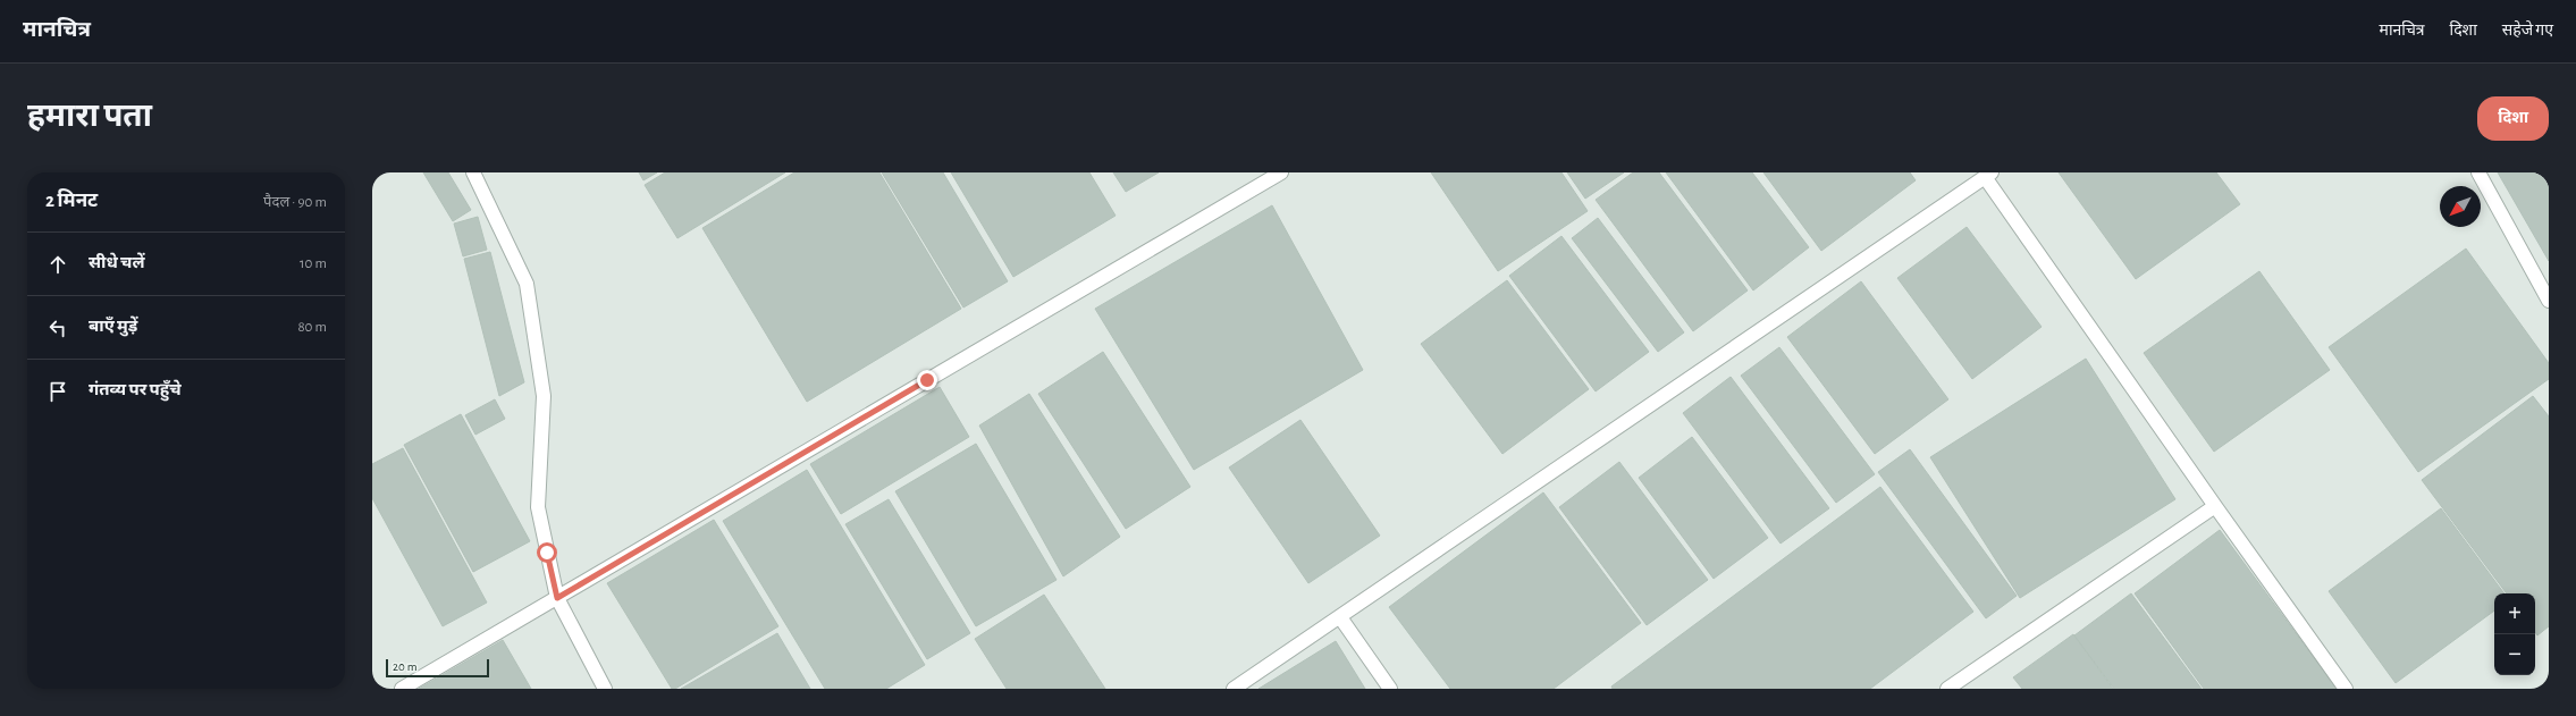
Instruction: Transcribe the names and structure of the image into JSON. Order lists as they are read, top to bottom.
{
  "scale_bar": "20 m",
  "north": "bottom left",
  "page": {
    "header": "मानचित्र",
    "nav": ["मानचित्र", "दिशा", "सहेजे गए"],
    "buttons": "दिशा",
    "title": "हमारा पता",
    "heading": ["2 मिनट", "पैदल · 90 m"],
    "list": [
      ["सीधे चलें", "10 m"],
      ["बाएँ मुड़ें", "80 m"],
      "गंतव्य पर पहुँचे"
    ],
    "map_buttons": ["+", "−"],
    "scale": "20 m"
  }
}
